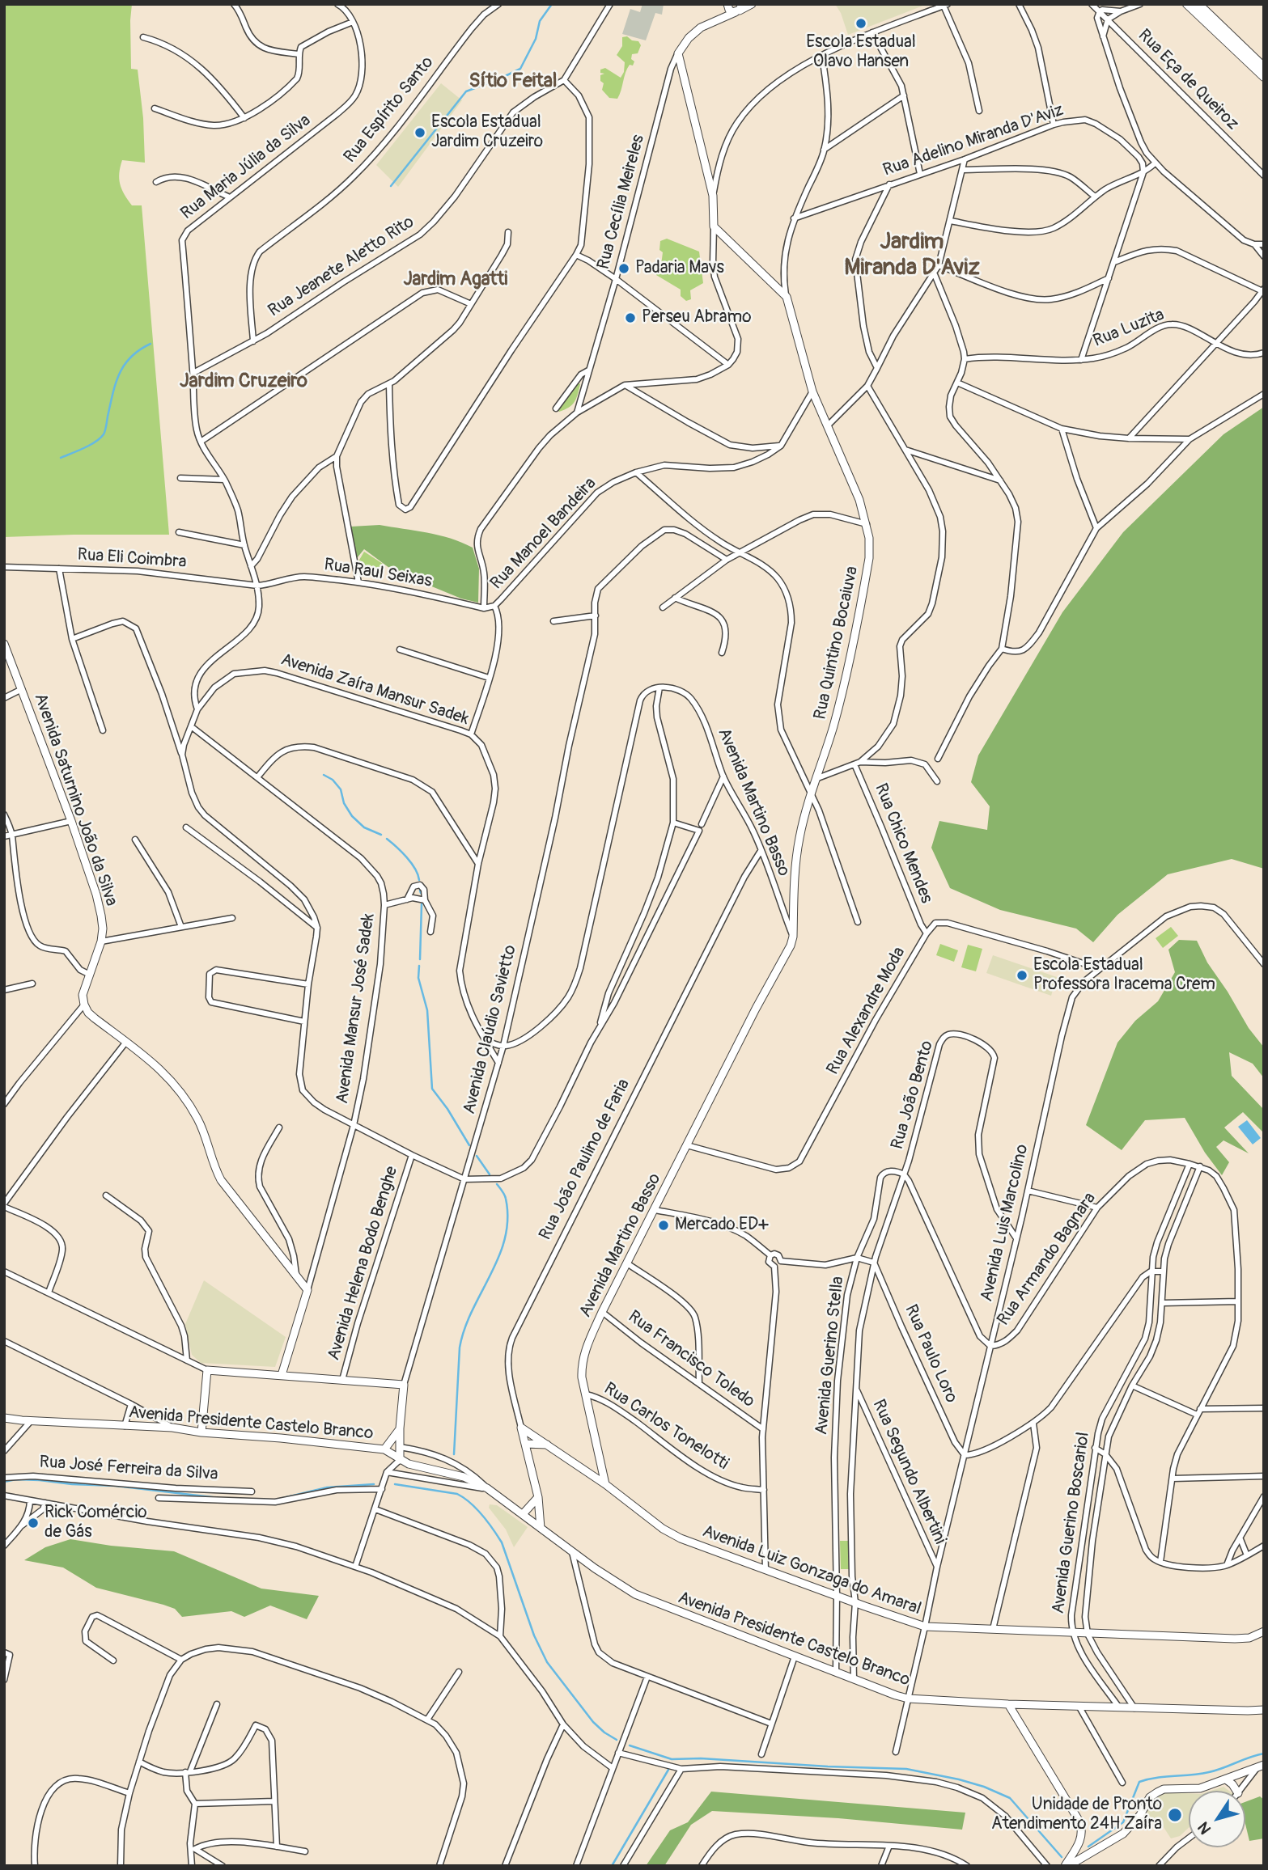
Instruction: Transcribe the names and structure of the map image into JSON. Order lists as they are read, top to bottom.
{
  "streets": {
    "street": [
      "Rua Eça de Queiroz",
      "Rua Espírito Santo",
      "Rua Adelino Miranda D'Aviz",
      "Rua Maria Júlia da Silva",
      "Rua Cecília Meireles",
      "Rua Jeanete Aletto Rito",
      "Rua Luzita",
      "Rua Manoel Bandeira",
      "Rua Eli Coimbra",
      "Rua Raul Seixas",
      "Rua Quintino Bocaiuva",
      "Avenida Zaíra Mansur Sadek",
      "Avenida Saturnino João da Silva",
      "Avenida Martino Basso",
      "Rua Chico Mendes",
      "Avenida Mansur José Sadek",
      "Rua Alexandre Moda",
      "Avenida Claúdio Savietto",
      "Rua João Bento",
      "Rua João Paulino de Faria",
      "Avenida Luis Marcolino",
      "Rua Armando Bagnara",
      "Avenida Helena Bodo Benghe",
      "Rua Paulo Loro",
      "Avenida Guerino Stella",
      "Rua Francisco Toledo",
      "Avenida Presidente Castelo Branco",
      "Rua Carlos Tonelotti",
      "Rua José Ferreira da Silva",
      "Rua Segundo Albertini",
      "Avenida Guerino Boscariol",
      "Avenida Luiz Gonzaga do Amaral"
    ]
  },
  "crossings": [
    ["Rua Espírito Santo", "Rua Jeanete Aletto Rito"],
    ["Rua Maria Júlia da Silva", "Rua Jeanete Aletto Rito"],
    ["Rua Manoel Bandeira", "Rua Raul Seixas"],
    ["Rua Eli Coimbra", "Rua Raul Seixas"],
    ["Rua Quintino Bocaiuva", "Avenida Martino Basso"],
    ["Avenida Zaíra Mansur Sadek", "Avenida Mansur José Sadek"],
    ["Avenida Zaíra Mansur Sadek", "Avenida Claúdio Savietto"],
    ["Avenida Martino Basso", "Rua Alexandre Moda"],
    ["Avenida Martino Basso", "Rua João Paulino de Faria"],
    ["Avenida Martino Basso", "Rua Francisco Toledo"],
    ["Avenida Martino Basso", "Rua Carlos Tonelotti"],
    ["Avenida Martino Basso", "Avenida Luiz Gonzaga do Amaral"],
    ["Rua Chico Mendes", "Rua Alexandre Moda"],
    ["Avenida Claúdio Savietto", "Avenida Presidente Castelo Branco"],
    ["Rua João Bento", "Avenida Luis Marcolino"],
    ["Rua João Bento", "Avenida Guerino Stella"],
    ["Rua João Paulino de Faria", "Avenida Presidente Castelo Branco"],
    ["Rua João Paulino de Faria", "Avenida Luiz Gonzaga do Amaral"],
    ["Avenida Luis Marcolino", "Rua Armando Bagnara"],
    ["Avenida Luis Marcolino", "Rua Paulo Loro"],
    ["Avenida Luis Marcolino", "Avenida Presidente Castelo Branco"],
    ["Avenida Luis Marcolino", "Rua Segundo Albertini"],
    ["Avenida Luis Marcolino", "Avenida Luiz Gonzaga do Amaral"],
    ["Rua Armando Bagnara", "Avenida Guerino Boscariol"],
    ["Rua Paulo Loro", "Avenida Guerino Stella"],
    ["Avenida Guerino Stella", "Avenida Presidente Castelo Branco"],
    ["Avenida Guerino Stella", "Rua Segundo Albertini"],
    ["Avenida Guerino Stella", "Avenida Luiz Gonzaga do Amaral"],
    ["Avenida Presidente Castelo Branco", "Avenida Guerino Boscariol"],
    ["Avenida Guerino Boscariol", "Avenida Luiz Gonzaga do Amaral"]
  ],
  "districts": [
    "Sítio Feital",
    "Jardim Miranda D'Aviz",
    "Jardim Agatti",
    "Jardim Cruzeiro"
  ],
  "places": [
    "Escola Estadual Olavo Hansen",
    "Escola Estadual Jardim Cruzeiro",
    "Padaria Mavs",
    "Perseu Abramo",
    "Escola Estadual Professora Iracema Crem",
    "Mercado ED+",
    "Rick Comércio de Gás",
    "Unidade de Pronto Atendimento 24H Zaíra"
  ],
  "north": "bottom left"
}
